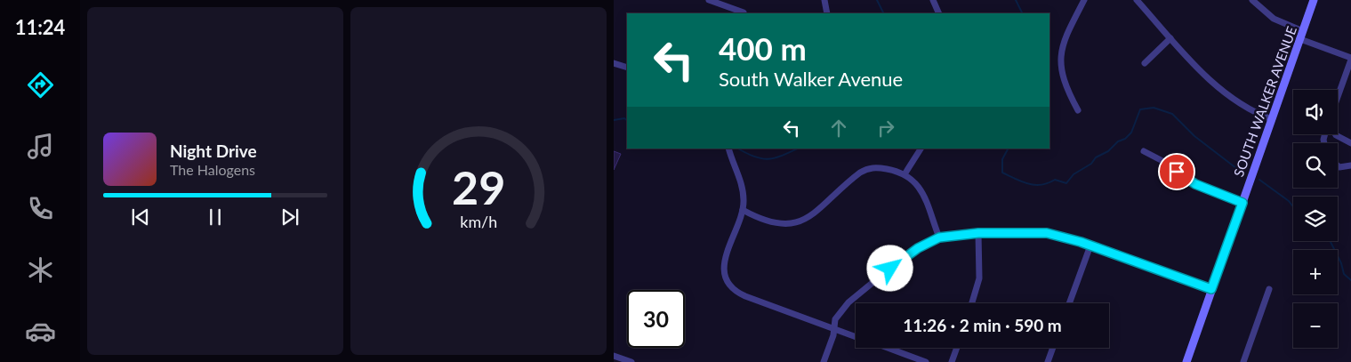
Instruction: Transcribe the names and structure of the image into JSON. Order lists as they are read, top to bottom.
{
  "streets": {
    "main road": ["SOUTH WALKER AVENUE"]
  },
  "page": {
    "tabs": "11:24",
    "turn": ["400 m", "South Walker Avenue"],
    "map_buttons": ["+", "−"],
    "song": ["Night Drive", "The Halogens"],
    "limit": "30",
    "trip": "11:26 · 2 min · 590 m",
    "gauge": ["29", "km/h"]
  }
}
